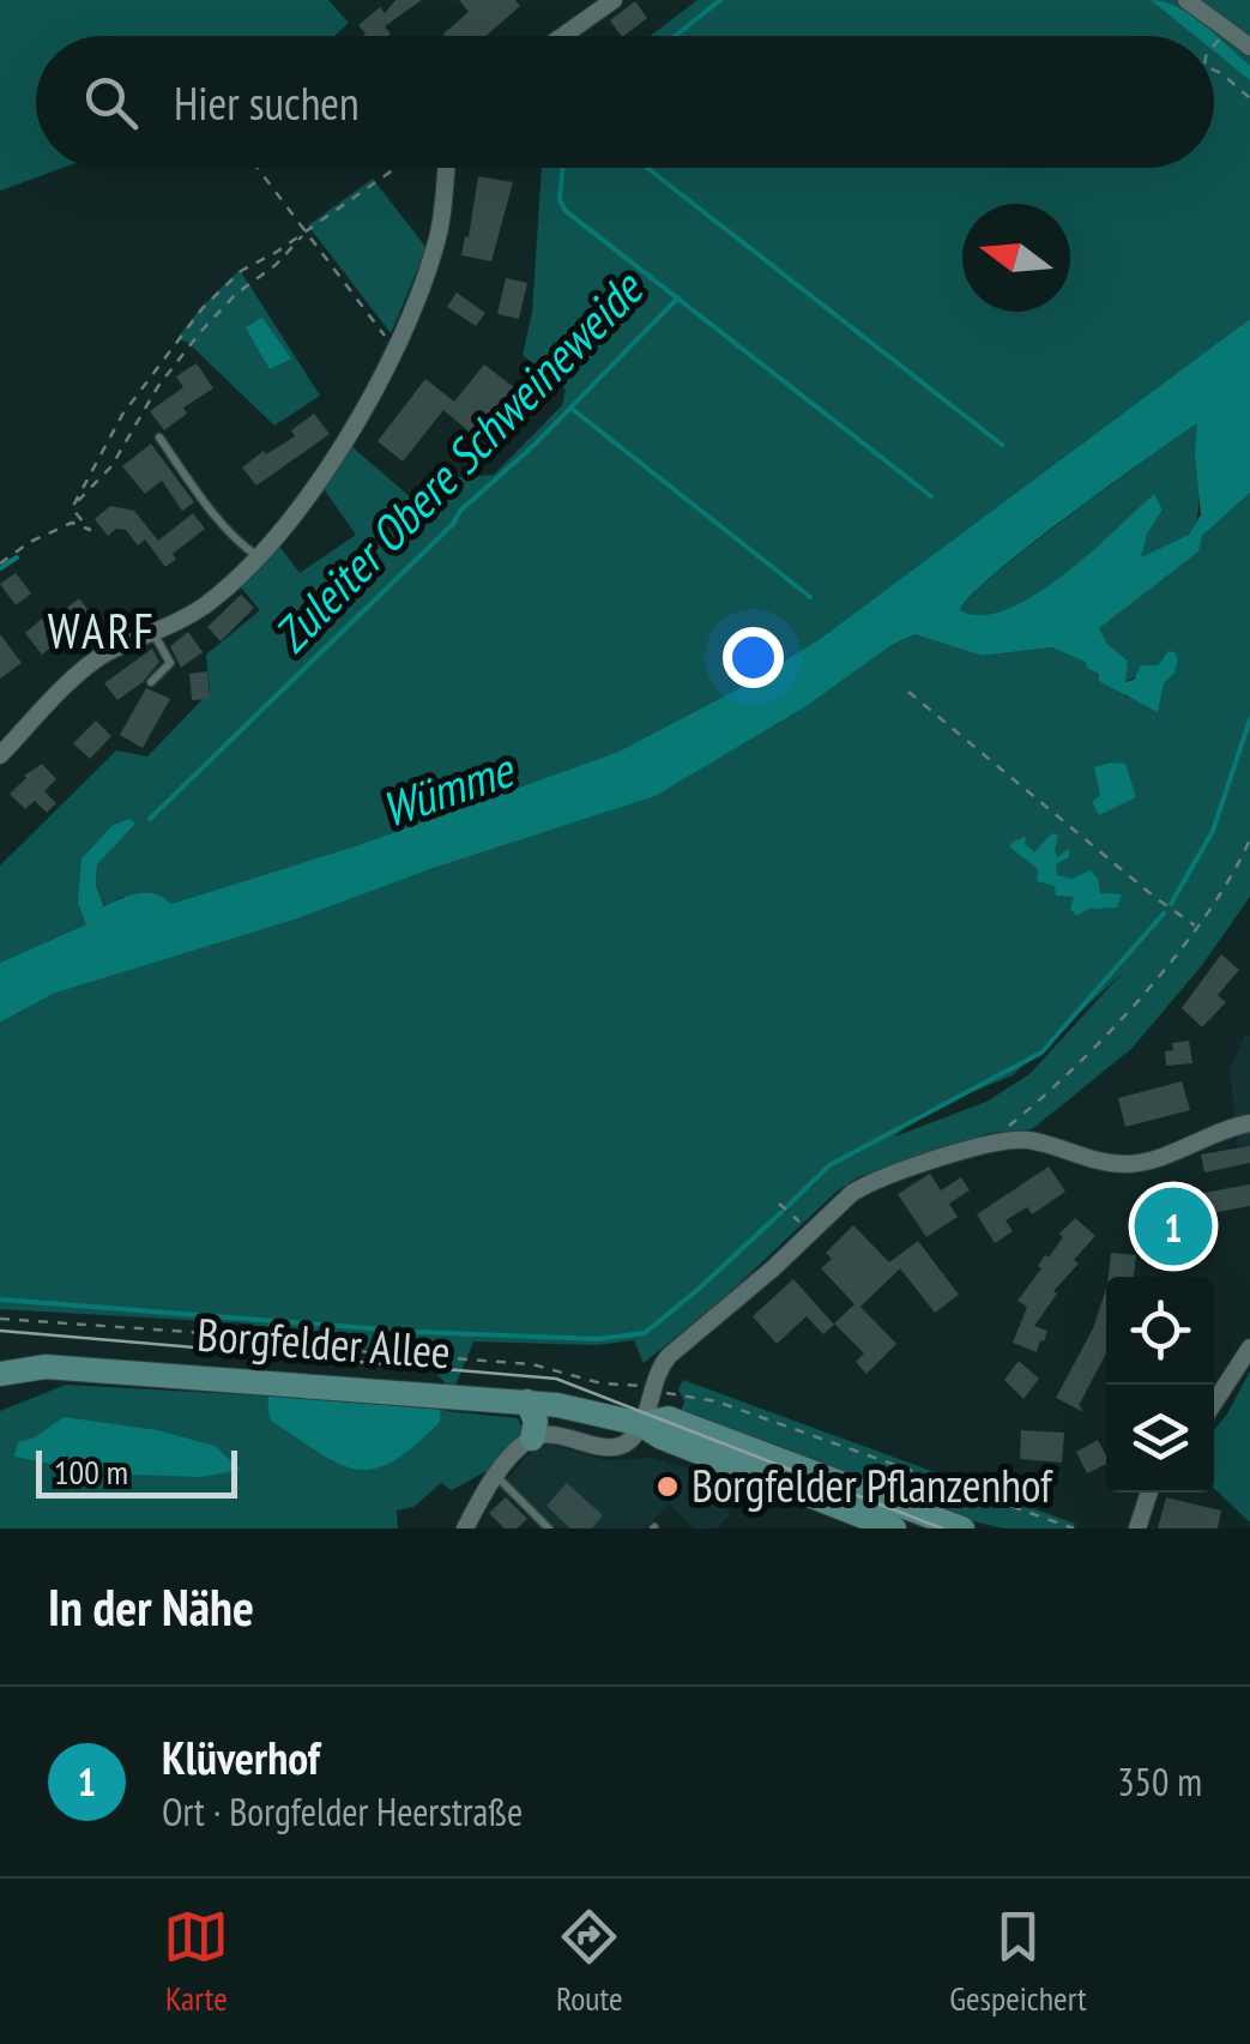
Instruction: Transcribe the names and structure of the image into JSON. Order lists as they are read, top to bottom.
{
  "streets": {
    "main road": ["Borgfelder Allee"]
  },
  "districts": ["WARF"],
  "water": ["Zuleiter Obere Schweineweide", "Wümme"],
  "places": ["Borgfelder Pflanzenhof"],
  "scale_bar": "100 m",
  "north": "left",
  "page": {
    "search": "Hier suchen",
    "pins": "1",
    "scale": "100 m",
    "heading": "In der Nähe",
    "list": [
      {
        "mark": "1",
        "name": "Klüverhof",
        "note": "Ort · Borgfelder Heerstraße",
        "value": "350 m"
      }
    ],
    "nav": ["Karte", "Route", "Gespeichert"]
  }
}
